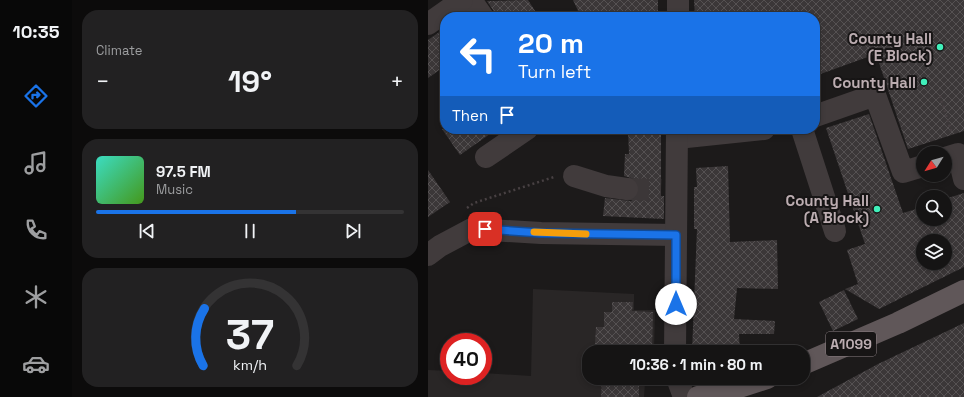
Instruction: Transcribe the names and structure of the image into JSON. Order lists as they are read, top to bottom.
{
  "streets": {
    "main road": ["A1099"]
  },
  "places": ["County Hall (E Block)", "County Hall", "County Hall (A Block)"],
  "north": "bottom left",
  "page": {
    "tabs": "10:35",
    "tile": "Climate",
    "turn": ["20 m", "Turn left"],
    "heat": ["−", "19°", "+"],
    "then": "Then",
    "song": ["97.5 FM", "Music"],
    "limit": "40",
    "trip": "10:36 · 1 min · 80 m",
    "gauge": ["37", "km/h"]
  }
}
